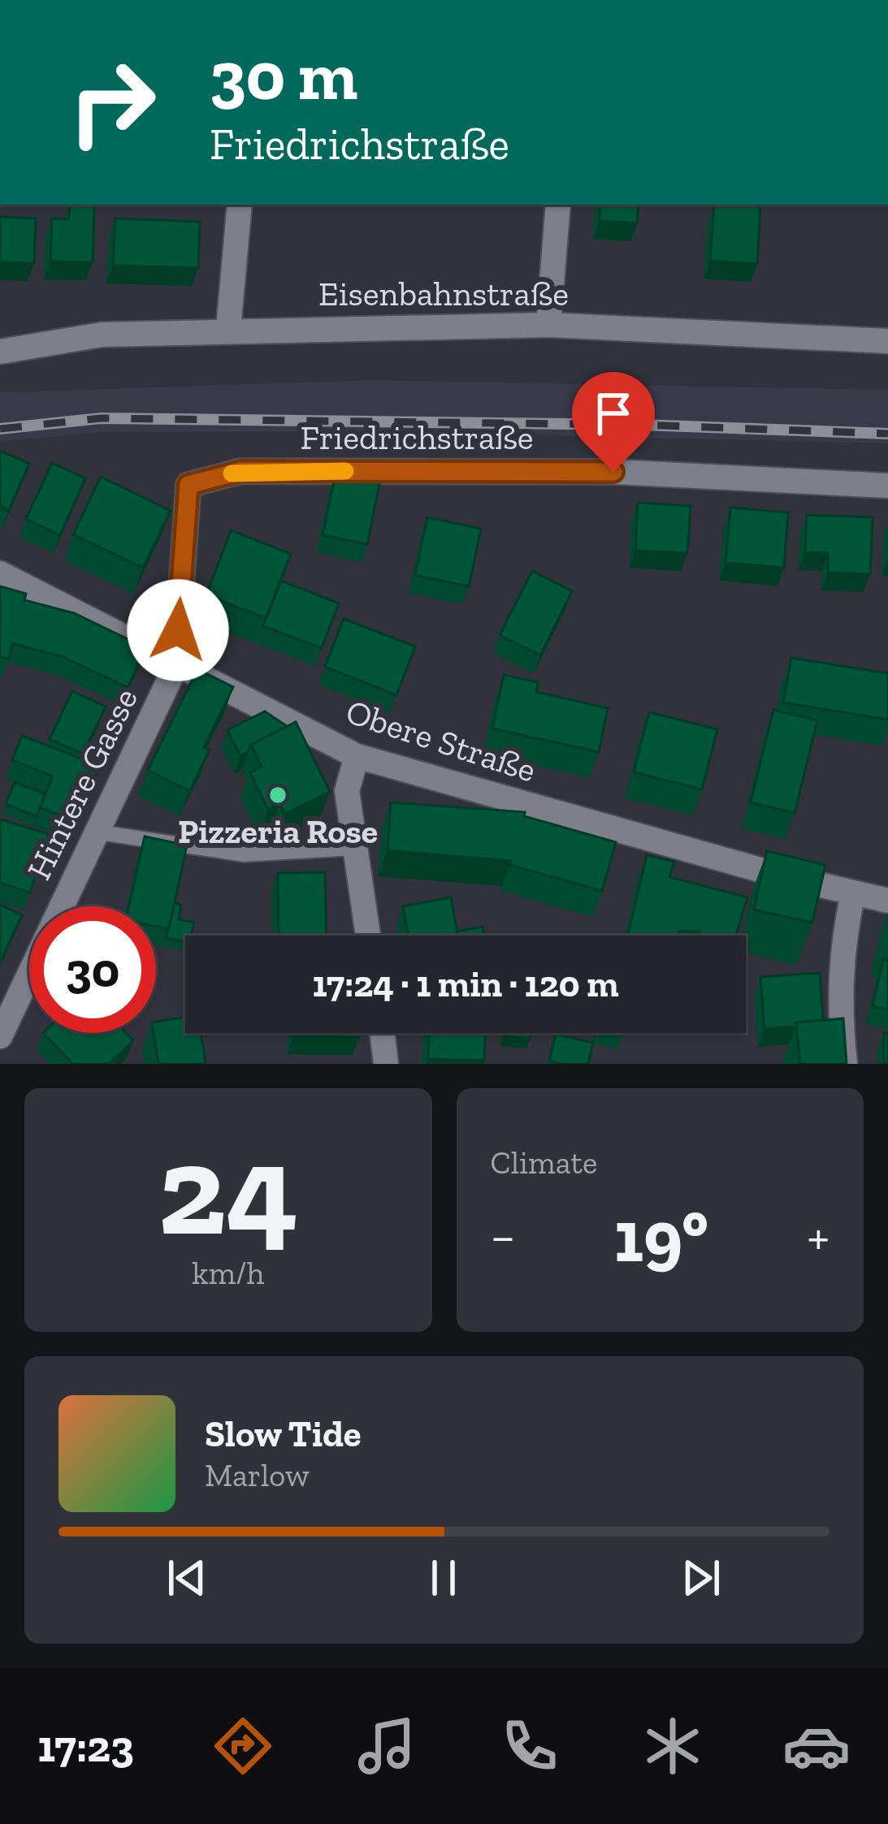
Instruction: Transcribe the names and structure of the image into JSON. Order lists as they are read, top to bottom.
{
  "streets": {
    "street": [
      "Eisenbahnstraße",
      "Friedrichstraße",
      "Obere Straße",
      "Hintere Gasse"
    ]
  },
  "crossings": [
    ["Friedrichstraße", "Obere Straße"],
    ["Friedrichstraße", "Hintere Gasse"],
    ["Obere Straße", "Hintere Gasse"]
  ],
  "places": ["Pizzeria Rose"],
  "page": {
    "turn": ["30 m", "Friedrichstraße"],
    "limit": "30",
    "trip": "17:24 · 1 min · 120 m",
    "tile": [
      ["24", "km/h"],
      "Climate"
    ],
    "heat": ["−", "19°", "+"],
    "song": ["Slow Tide", "Marlow"],
    "tabs": "17:23"
  }
}
